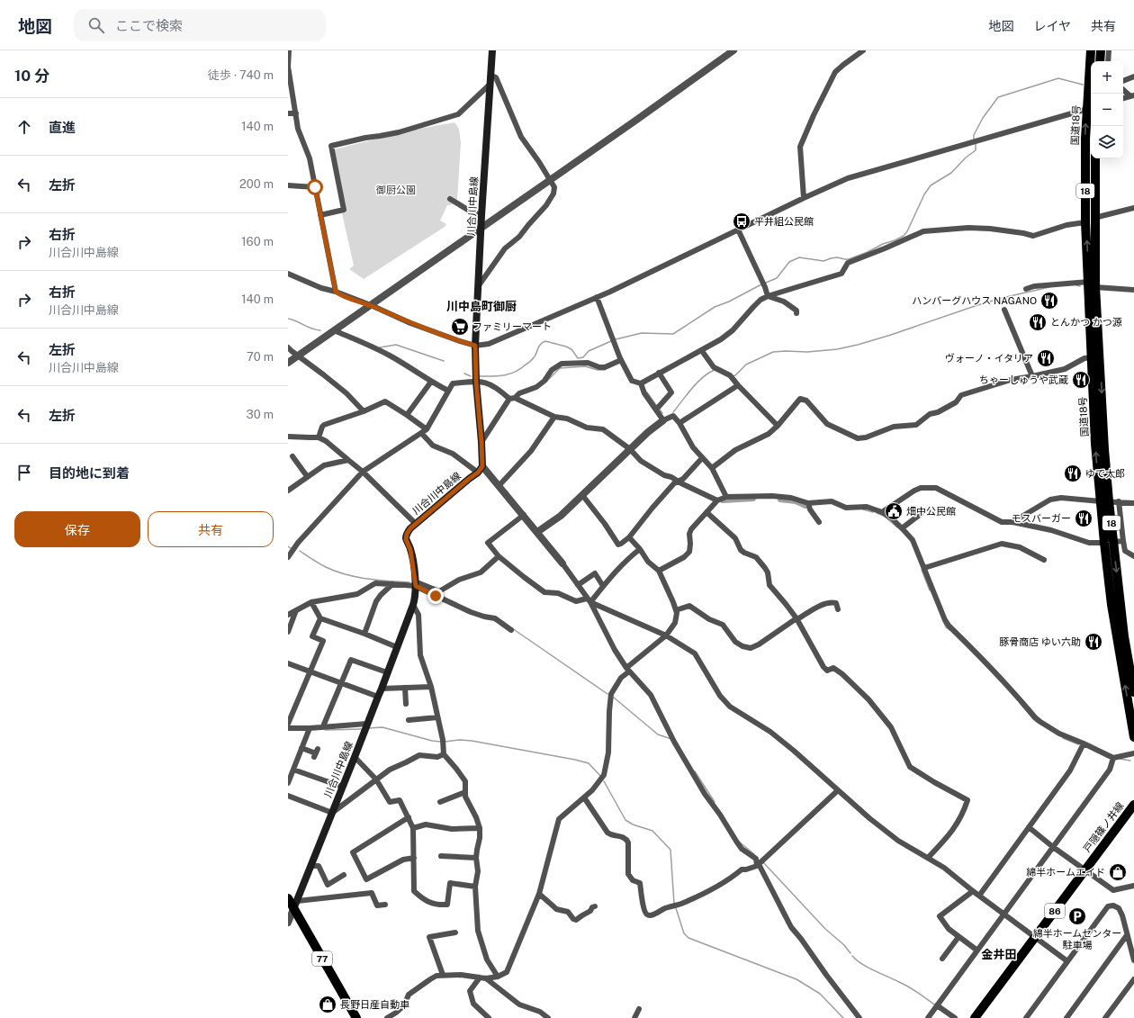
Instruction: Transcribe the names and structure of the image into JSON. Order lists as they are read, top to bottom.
{
  "streets": {
    "main road": [
      "国道18号",
      "18",
      "川合川中島線",
      "戸隠篠ノ井線",
      "86",
      "77"
    ]
  },
  "crossings": [
    ["川合川中島線", "77"]
  ],
  "districts": ["川中島町御厨", "金井田"],
  "parks": ["御厨公園"],
  "places": {
    "bus stop": ["平井組公民館"],
    "restaurant": [
      "ハンバーグハウス NAGANO",
      "とんかつ かつ源",
      "ヴォーノ・イタリア",
      "ちゃーしゅうや武蔵",
      "ゆで太郎",
      "モスバーガー",
      "豚骨商店 ゆい六助"
    ],
    "supermarket": ["ファミリーマート"],
    "public building": ["畑中公民館"],
    "shop": ["綿半ホームエイド", "長野日産自動車"],
    "parking": ["綿半ホームセンター 駐車場"]
  },
  "page": {
    "header": "地図",
    "search": "ここで検索",
    "nav": ["地図", "レイヤ", "共有"],
    "heading": ["10 分", "徒歩 · 740 m"],
    "map_buttons": ["+", "−"],
    "list": [
      ["直進", "140 m"],
      ["左折", "200 m"],
      ["右折", "川合川中島線", "160 m"],
      ["右折", "川合川中島線", "140 m"],
      ["左折", "川合川中島線", "70 m"],
      ["左折", "30 m"],
      "目的地に到着"
    ],
    "buttons": ["保存", "共有"]
  }
}
